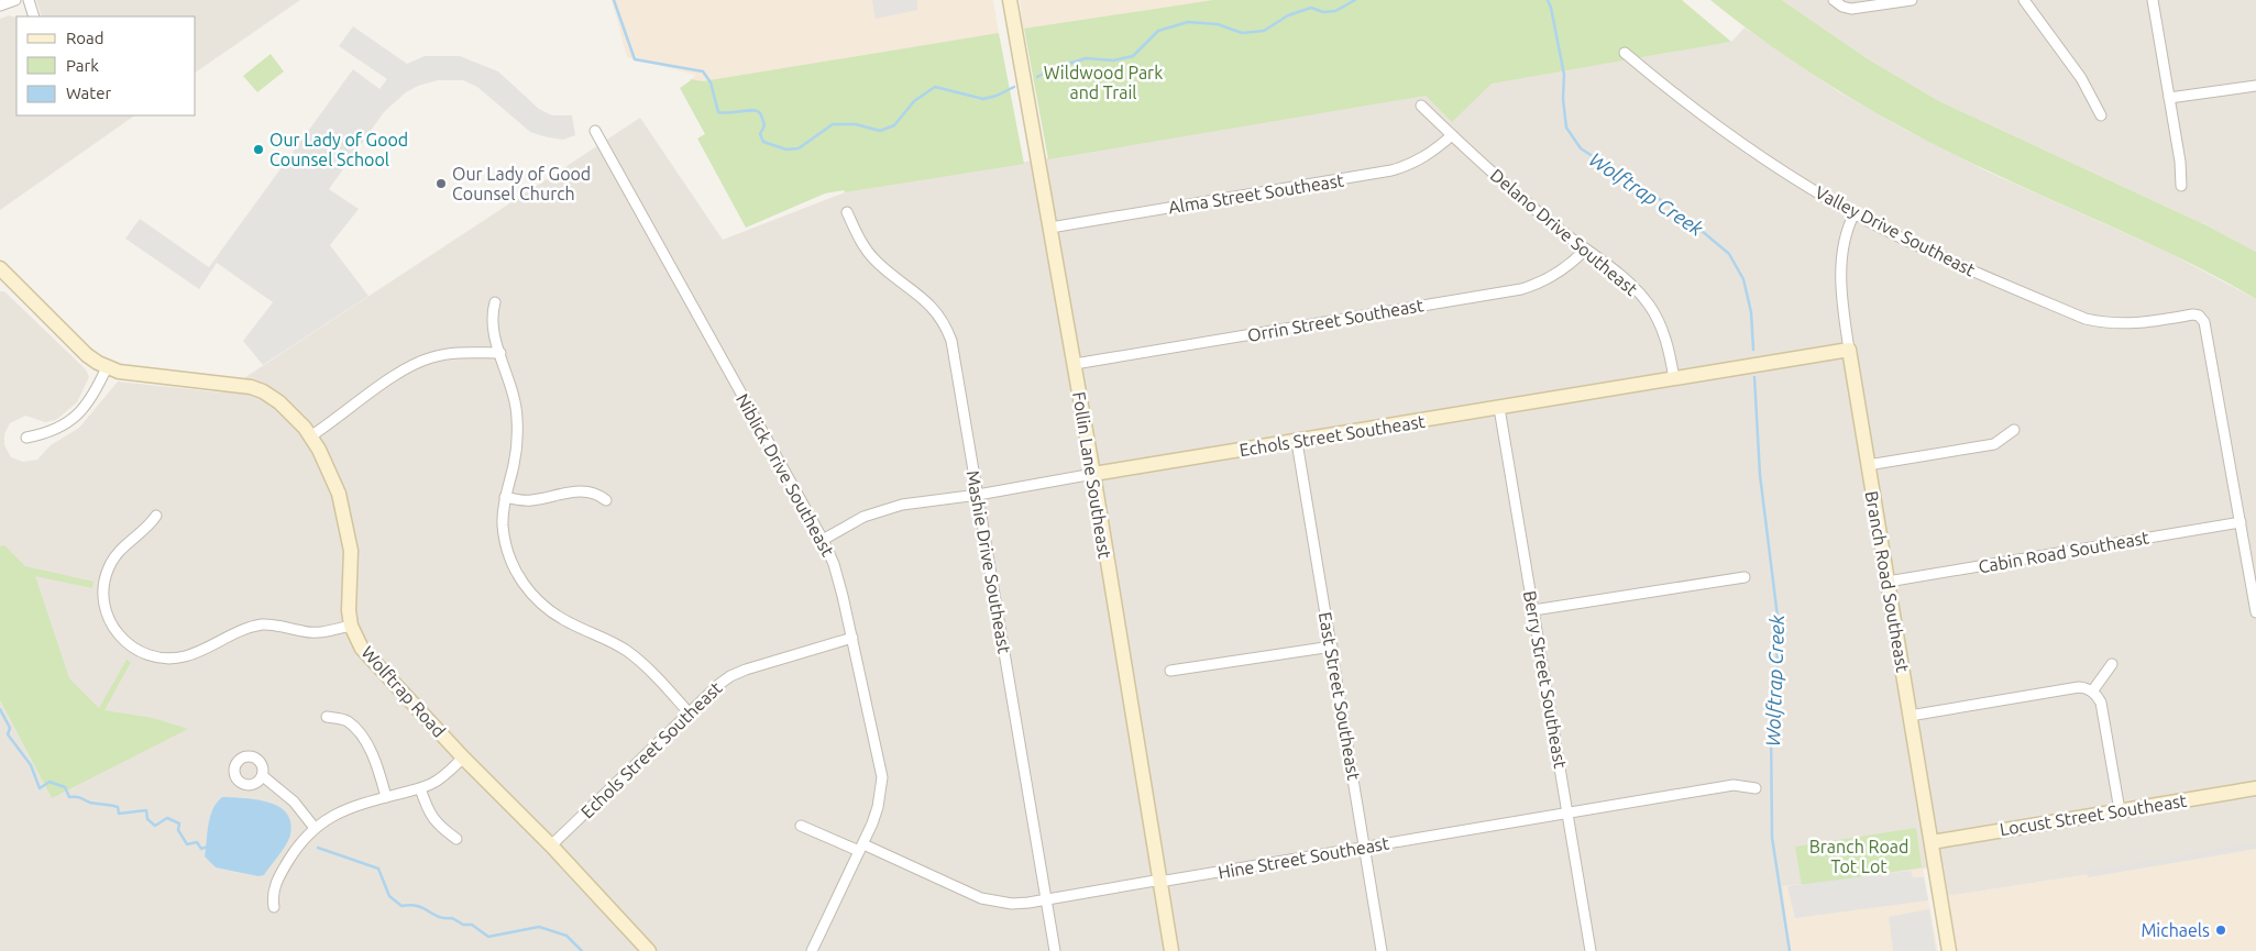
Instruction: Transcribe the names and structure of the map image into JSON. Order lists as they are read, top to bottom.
{
  "streets": {
    "street": [
      "Alma Street Southeast",
      "Valley Drive Southeast",
      "Delano Drive Southeast",
      "Orrin Street Southeast",
      "Echols Street Southeast",
      "Niblick Drive Southeast",
      "Follin Lane Southeast",
      "Cabin Road Southeast",
      "Mashie Drive Southeast",
      "Branch Road Southeast",
      "Berry Street Southeast",
      "Wolftrap Road",
      "East Street Southeast",
      "Locust Street Southeast",
      "Hine Street Southeast"
    ]
  },
  "crossings": [
    ["Alma Street Southeast", "Delano Drive Southeast"],
    ["Alma Street Southeast", "Follin Lane Southeast"],
    ["Valley Drive Southeast", "Cabin Road Southeast"],
    ["Valley Drive Southeast", "Branch Road Southeast"],
    ["Delano Drive Southeast", "Orrin Street Southeast"],
    ["Delano Drive Southeast", "Echols Street Southeast"],
    ["Orrin Street Southeast", "Follin Lane Southeast"],
    ["Echols Street Southeast", "Niblick Drive Southeast"],
    ["Echols Street Southeast", "Follin Lane Southeast"],
    ["Echols Street Southeast", "Mashie Drive Southeast"],
    ["Echols Street Southeast", "Branch Road Southeast"],
    ["Echols Street Southeast", "Berry Street Southeast"],
    ["Echols Street Southeast", "Wolftrap Road"],
    ["Echols Street Southeast", "East Street Southeast"],
    ["Niblick Drive Southeast", "Hine Street Southeast"],
    ["Follin Lane Southeast", "Hine Street Southeast"],
    ["Cabin Road Southeast", "Branch Road Southeast"],
    ["Mashie Drive Southeast", "Hine Street Southeast"],
    ["Branch Road Southeast", "Locust Street Southeast"],
    ["Berry Street Southeast", "Hine Street Southeast"],
    ["East Street Southeast", "Hine Street Southeast"]
  ],
  "water": ["Wolftrap Creek"],
  "parks": ["Wildwood Park and Trail", "Branch Road Tot Lot"],
  "places": ["Our Lady of Good Counsel School", "Our Lady of Good Counsel Church", "Michaels"],
  "legend": ["Road", "Park", "Water"]
}
